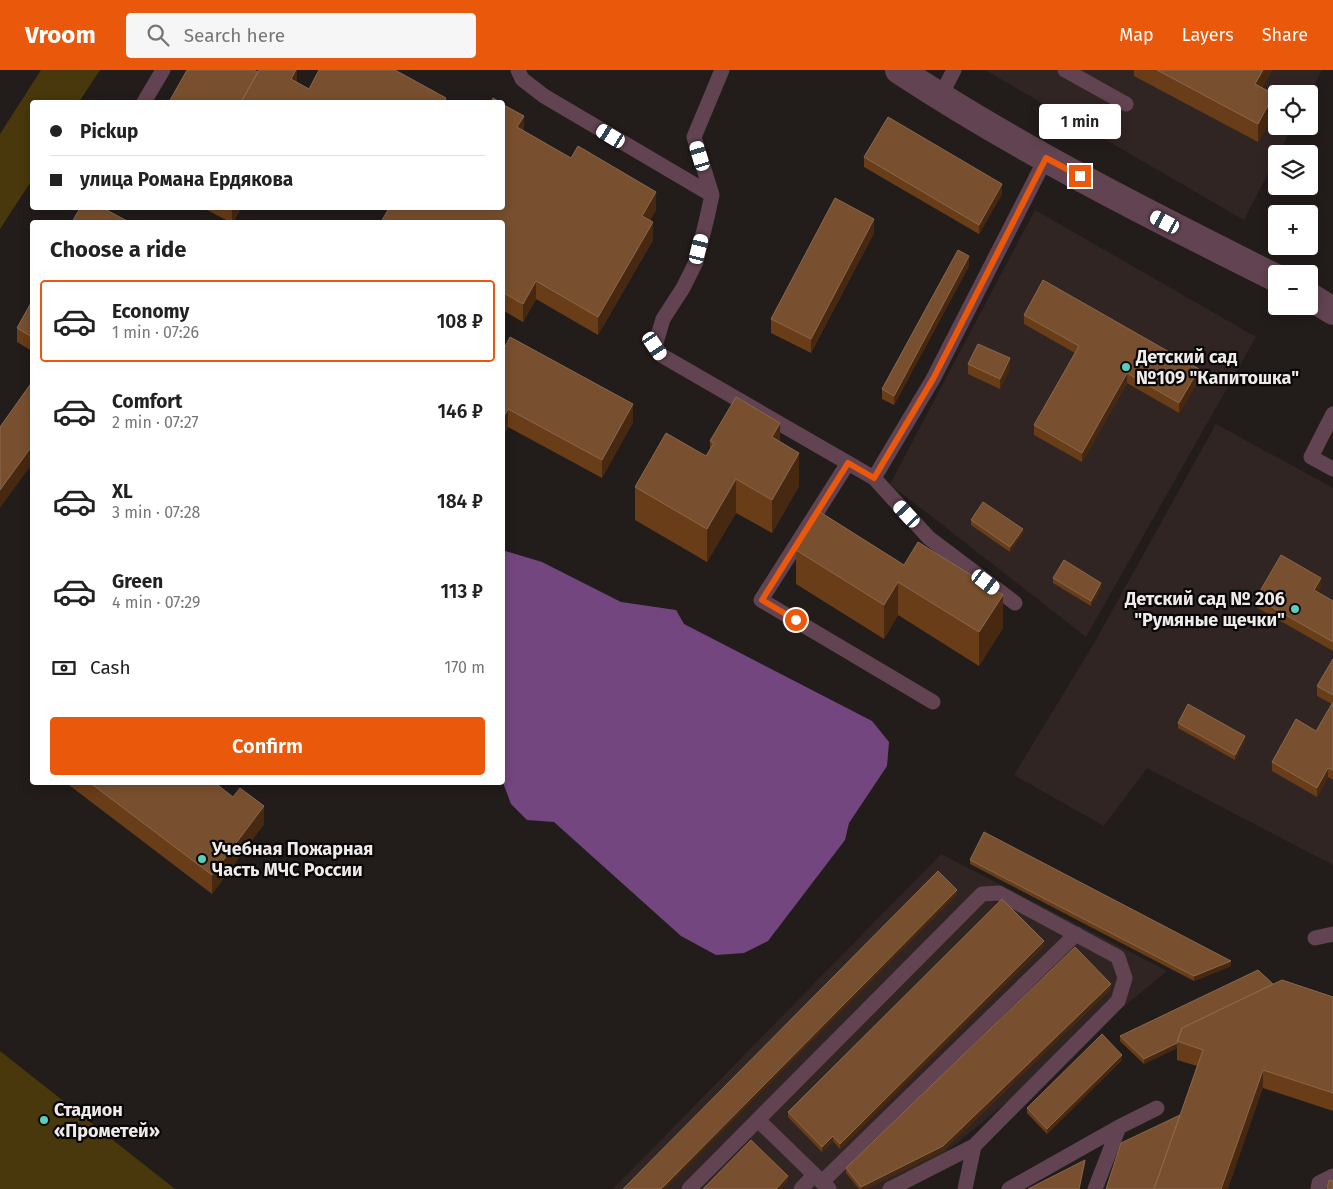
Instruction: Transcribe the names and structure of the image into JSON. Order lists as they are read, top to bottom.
{
  "places": [
    "Детский сад №109 \"Капитошка\"",
    "Детский сад № 206 \"Румяные щечки\"",
    "Учебная Пожарная Часть МЧС России",
    "Стадион «Прометей»"
  ],
  "page": {
    "header": "Vroom",
    "search": "Search here",
    "nav": ["Map", "Layers", "Share"],
    "map_buttons": ["+", "−"],
    "banner": ["Pickup", "улица Романа Ердякова"],
    "bubble": "1 min",
    "heading": "Choose a ride",
    "list": [
      {
        "name": "Economy",
        "note": "1 min · 07:26",
        "value": "108 ₽"
      },
      {
        "name": "Comfort",
        "note": "2 min · 07:27",
        "value": "146 ₽"
      },
      {
        "name": "XL",
        "note": "3 min · 07:28",
        "value": "184 ₽"
      },
      {
        "name": "Green",
        "note": "4 min · 07:29",
        "value": "113 ₽"
      }
    ],
    "pay": ["Cash", "170 m"],
    "buttons": "Confirm"
  }
}
